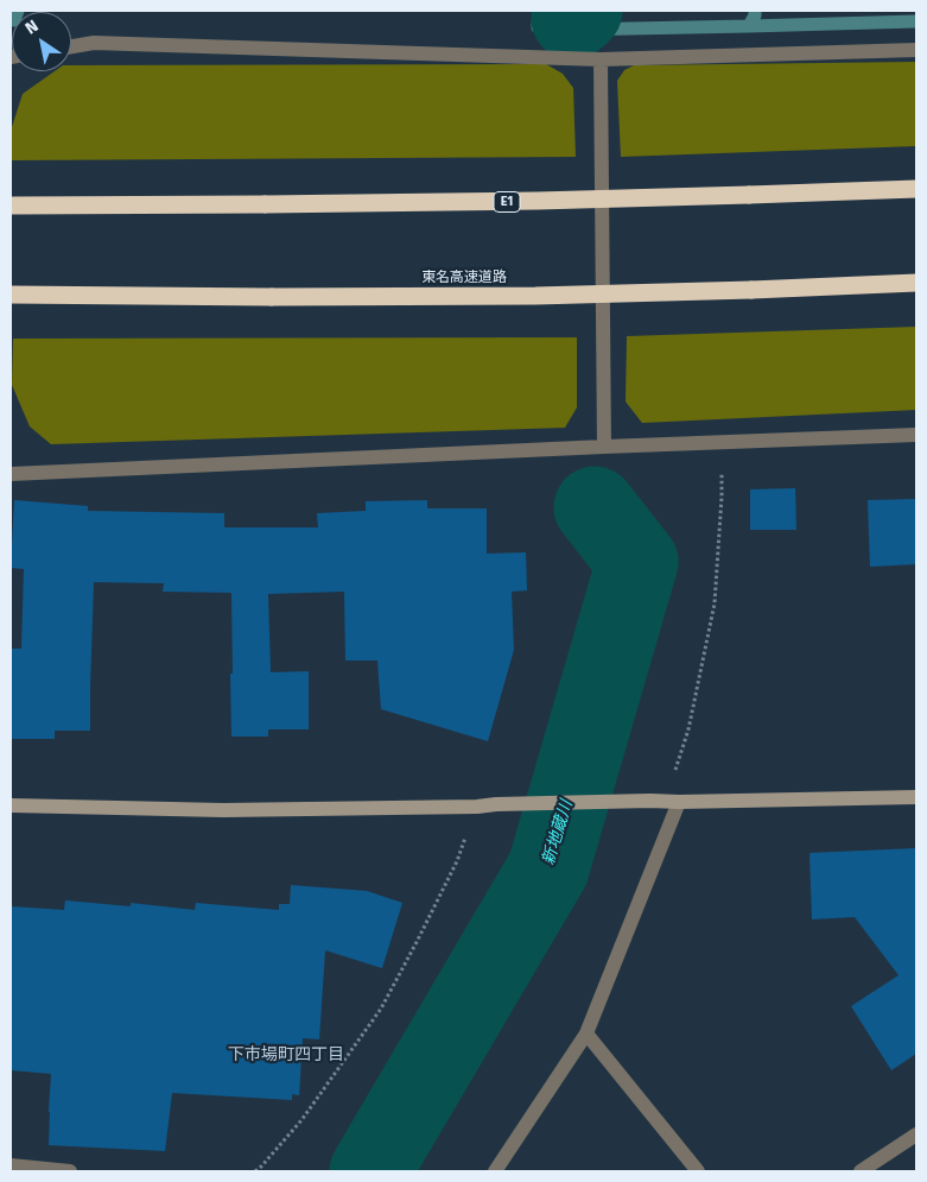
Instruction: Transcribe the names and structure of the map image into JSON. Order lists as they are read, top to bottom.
{
  "streets": {
    "highway": ["E1", "東名高速道路"]
  },
  "districts": ["下市場町四丁目"],
  "water": ["新地蔵川"],
  "north": "top left"
}
